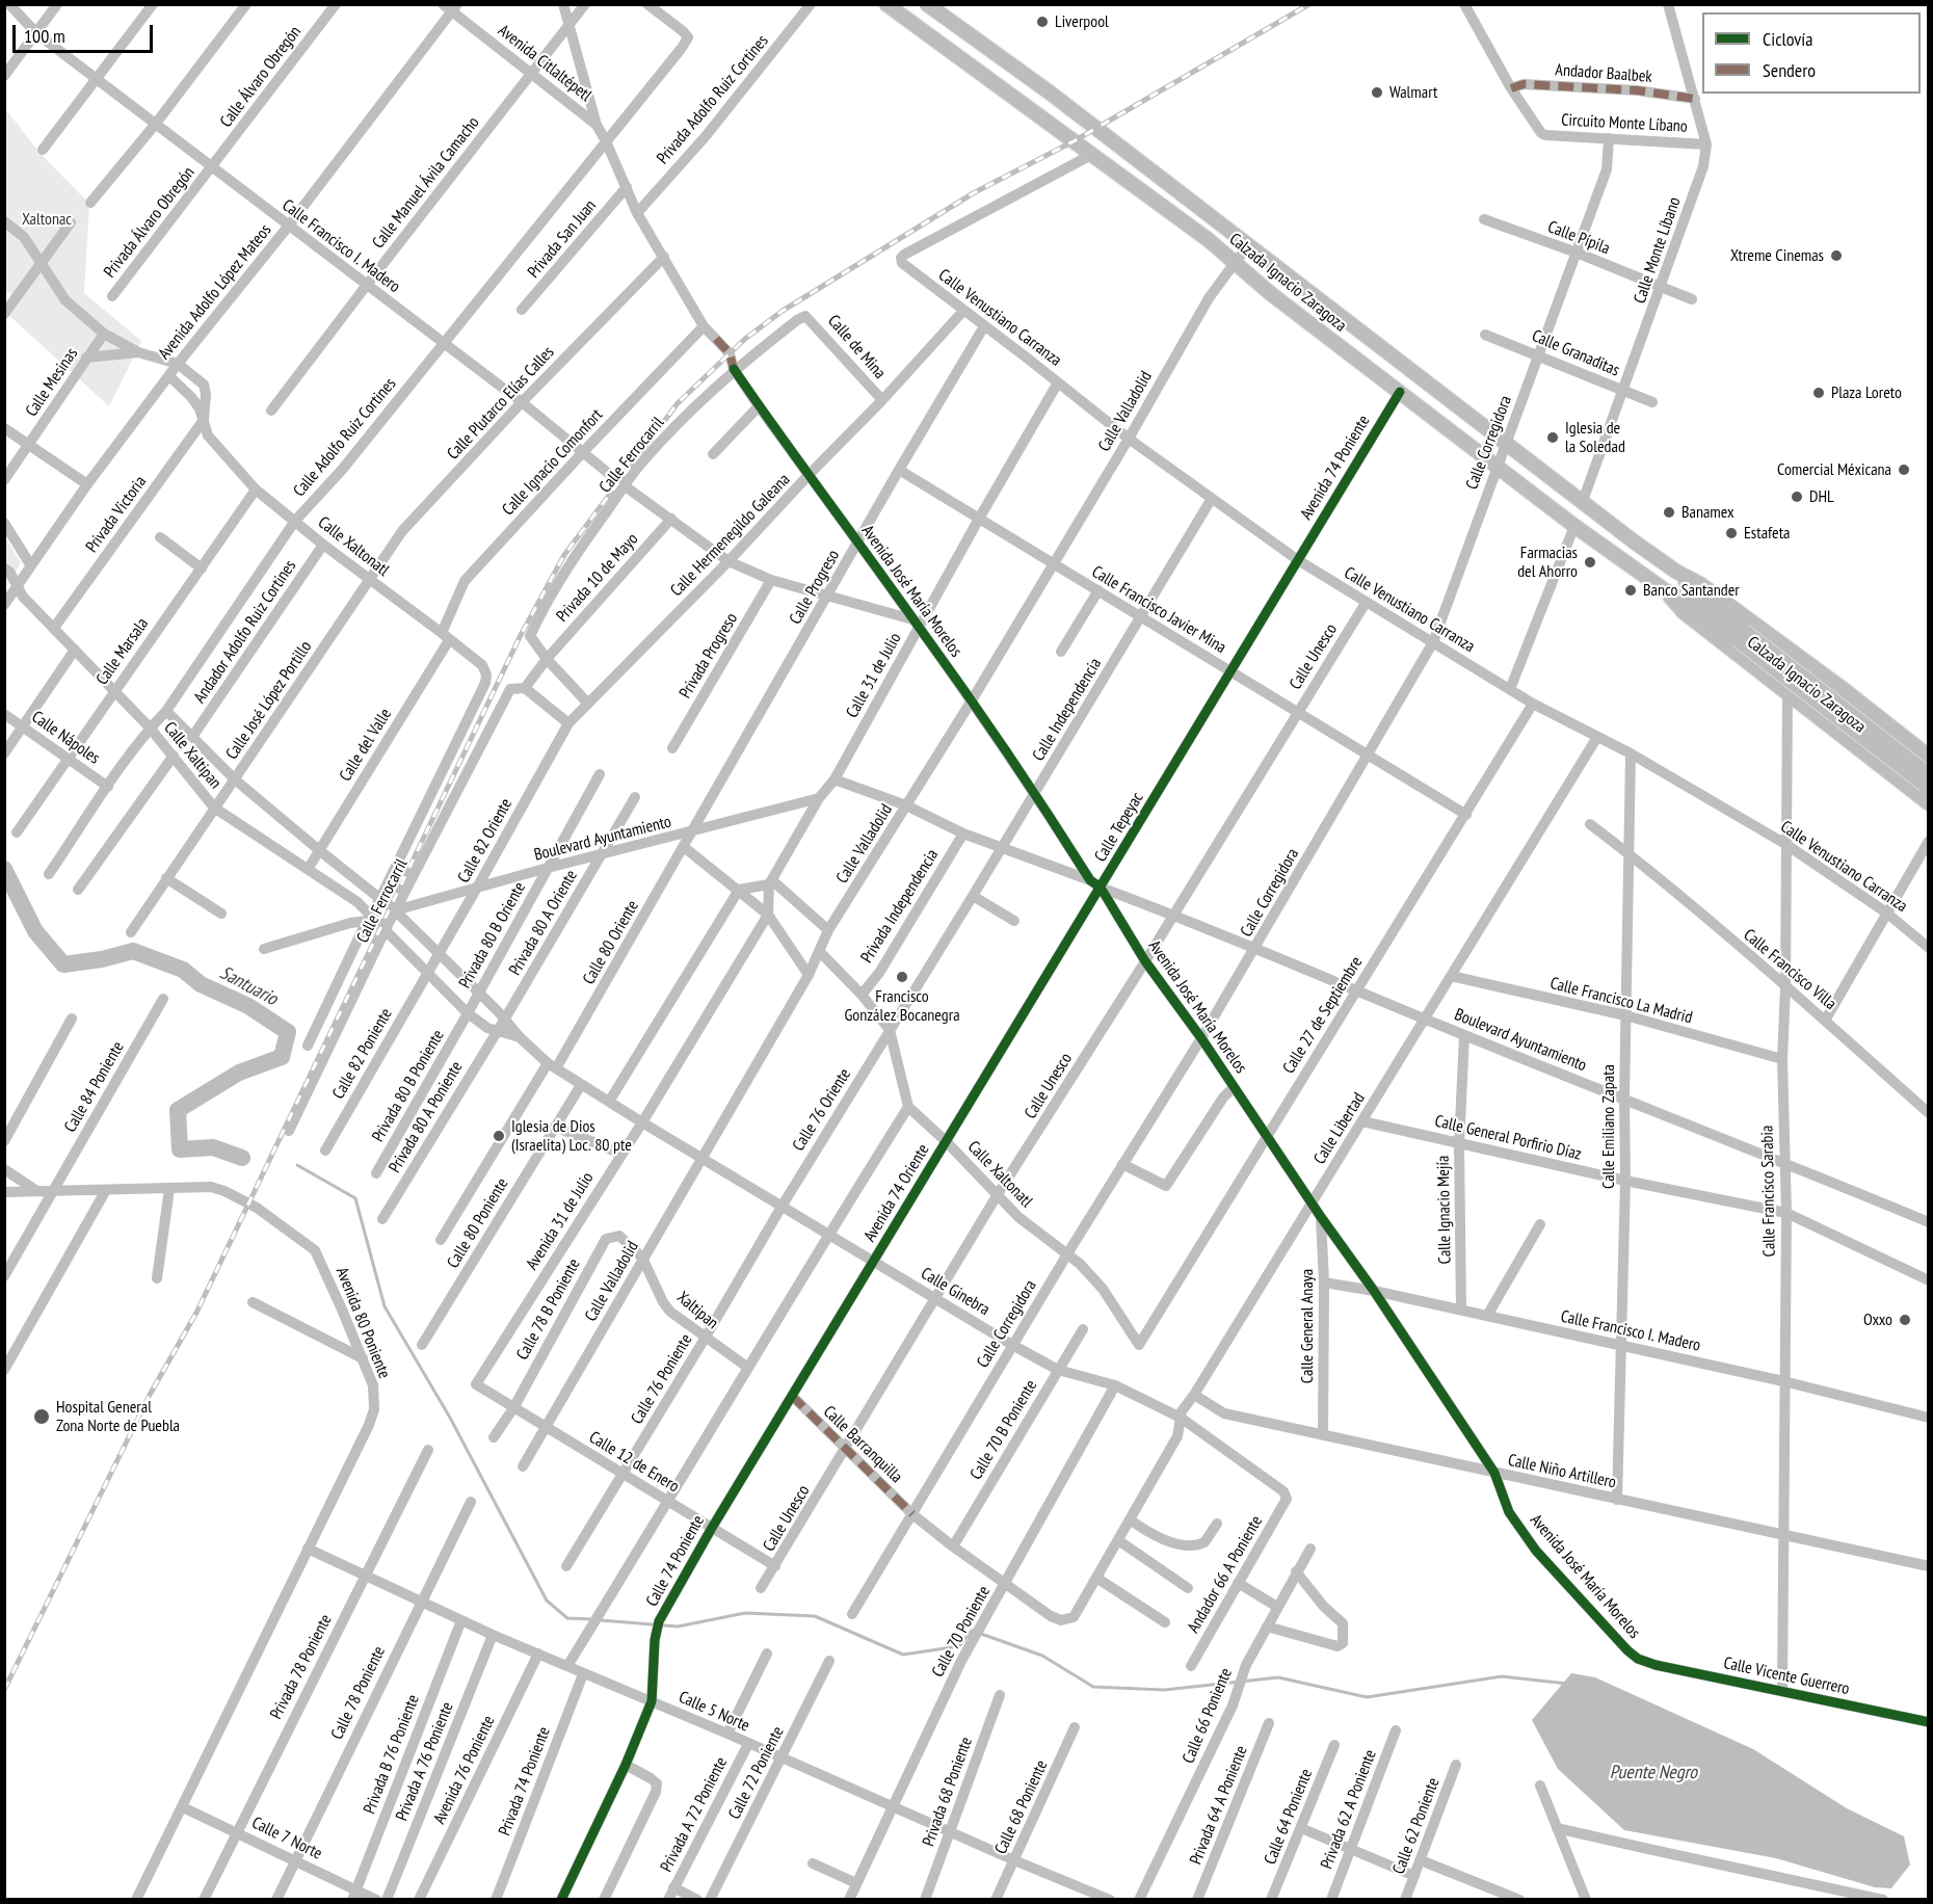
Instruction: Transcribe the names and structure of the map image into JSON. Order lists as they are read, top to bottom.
{
  "streets": {
    "main road": ["Calzada Ignacio Zaragoza"],
    "street": [
      "Avenida Citlaltépetl",
      "Andador Baalbek",
      "Calle Álvaro Obregón",
      "Privada Adolfo Ruiz Cortines",
      "Circuito Monte Líbano",
      "Calle Manuel Ávila Camacho",
      "Privada Álvaro Obregón",
      "Calle Pípila",
      "Privada San Juan",
      "Calle Francisco I. Madero",
      "Calle Monte Líbano",
      "Avenida Adolfo López Mateos",
      "Calle Venustiano Carranza",
      "Calle de Mina",
      "Calle Granaditas",
      "Calle Mesinas",
      "Calle Plutarco Elías Calles",
      "Calle Valladolid",
      "Calle Adolfo Ruiz Cortines",
      "Calle Corregidora",
      "Calle Ferrocarril",
      "Calle Ignacio Comonfort",
      "Avenida 74 Poniente",
      "Privada Victoria",
      "Calle Hermenegildo Galeana",
      "Calle Xaltonatl",
      "Privada 10 de Mayo",
      "Calle Progreso",
      "Avenida José María Morelos",
      "Calle Francisco Javier Mina",
      "Andador Adolfo Ruiz Cortines",
      "Calle Marsala",
      "Privada Progreso",
      "Calle Unesco",
      "Calle 31 de Julio",
      "Calle José López Portillo",
      "Calle Independencia",
      "Calle Nápoles",
      "Calle del Valle",
      "Calle Xaltipan",
      "Calle Tepeyac",
      "Boulevard Ayuntamiento",
      "Calle 82 Oriente",
      "Privada Independencia",
      "Privada 80 A Oriente",
      "Privada 80 B Oriente",
      "Calle 80 Oriente",
      "Calle Francisco Villa",
      "Calle Francisco La Madrid",
      "Calle 27 de Septiembre",
      "Calle 82 Poniente",
      "Privada 80 B Poniente",
      "Calle 84 Poniente",
      "Calle 76 Oriente",
      "Privada 80 A Poniente",
      "Calle Emiliano Zapata",
      "Calle Libertad",
      "Calle General Porfirio Díaz",
      "Calle Francisco Sarabia",
      "Avenida 74 Oriente",
      "Calle Ignacio Mejía",
      "Avenida 31 de Julio",
      "Calle 80 Poniente",
      "Calle Ginebra",
      "Calle 78 B Poniente",
      "Xaltipan",
      "Avenida 80 Poniente",
      "Calle General Anaya",
      "Calle 76 Poniente",
      "Calle 70 B Poniente",
      "Calle Barranquilla",
      "Calle 12 de Enero",
      "Calle Niño Artillero",
      "Calle 74 Poniente",
      "Andador 66 A Poniente",
      "Calle 70 Poniente",
      "Privada 78 Poniente",
      "Calle Vicente Guerrero",
      "Calle 78 Poniente",
      "Calle 5 Norte",
      "Calle 66 Poniente",
      "Privada B 76 Poniente",
      "Privada A 76 Poniente",
      "Avenida 76 Poniente",
      "Calle 72 Poniente",
      "Privada 74 Poniente",
      "Privada 68 Poniente",
      "Privada 64 A Poniente",
      "Calle 68 Poniente",
      "Privada 62 A Poniente",
      "Privada A 72 Poniente",
      "Calle 64 Poniente",
      "Calle 62 Poniente",
      "Calle 7 Norte"
    ]
  },
  "crossings": [
    ["Avenida Citlaltépetl", "Calle Manuel Ávila Camacho"],
    ["Avenida Citlaltépetl", "Avenida Adolfo López Mateos"],
    ["Avenida Citlaltépetl", "Avenida José María Morelos"],
    ["Andador Baalbek", "Circuito Monte Líbano"],
    ["Andador Baalbek", "Calle Monte Líbano"],
    ["Calle Álvaro Obregón", "Privada Álvaro Obregón"],
    ["Calle Álvaro Obregón", "Calle Francisco I. Madero"],
    ["Privada Adolfo Ruiz Cortines", "Avenida José María Morelos"],
    ["Circuito Monte Líbano", "Calle Monte Líbano"],
    ["Circuito Monte Líbano", "Calle Corregidora"],
    ["Calle Manuel Ávila Camacho", "Calle Francisco I. Madero"],
    ["Calle Manuel Ávila Camacho", "Avenida José María Morelos"],
    ["Privada Álvaro Obregón", "Calle Francisco I. Madero"],
    ["Calle Pípila", "Calle Monte Líbano"],
    ["Calle Pípila", "Calle Corregidora"],
    ["Privada San Juan", "Avenida José María Morelos"],
    ["Calle Francisco I. Madero", "Avenida Adolfo López Mateos"],
    ["Calle Francisco I. Madero", "Calle Plutarco Elías Calles"],
    ["Calle Francisco I. Madero", "Calle Adolfo Ruiz Cortines"],
    ["Calle Francisco I. Madero", "Calle Ferrocarril"],
    ["Calle Francisco I. Madero", "Calle Ignacio Comonfort"],
    ["Calle Francisco I. Madero", "Calle Hermenegildo Galeana"],
    ["Calle Francisco I. Madero", "Privada 10 de Mayo"],
    ["Calle Francisco I. Madero", "Calle Progreso"],
    ["Calle Francisco I. Madero", "Avenida José María Morelos"],
    ["Calle Francisco I. Madero", "Privada Progreso"],
    ["Calle Francisco I. Madero", "Calle 31 de Julio"],
    ["Calle Francisco I. Madero", "Calle Emiliano Zapata"],
    ["Calle Francisco I. Madero", "Calle Francisco Sarabia"],
    ["Calle Francisco I. Madero", "Calle Ignacio Mejía"],
    ["Calle Francisco I. Madero", "Calle General Anaya"],
    ["Calle Monte Líbano", "Calzada Ignacio Zaragoza"],
    ["Calle Monte Líbano", "Calle Granaditas"],
    ["Calzada Ignacio Zaragoza", "Calle Venustiano Carranza"],
    ["Calzada Ignacio Zaragoza", "Calle Valladolid"],
    ["Calzada Ignacio Zaragoza", "Calle Corregidora"],
    ["Calzada Ignacio Zaragoza", "Avenida 74 Poniente"],
    ["Calzada Ignacio Zaragoza", "Calle Francisco Sarabia"],
    ["Avenida Adolfo López Mateos", "Calle Xaltonatl"],
    ["Avenida Adolfo López Mateos", "Calle Xaltipan"],
    ["Calle Venustiano Carranza", "Calle Valladolid"],
    ["Calle Venustiano Carranza", "Calle Corregidora"],
    ["Calle Venustiano Carranza", "Avenida 74 Poniente"],
    ["Calle Venustiano Carranza", "Calle Hermenegildo Galeana"],
    ["Calle Venustiano Carranza", "Calle Progreso"],
    ["Calle Venustiano Carranza", "Calle Unesco"],
    ["Calle Venustiano Carranza", "Calle 31 de Julio"],
    ["Calle Venustiano Carranza", "Calle Independencia"],
    ["Calle Venustiano Carranza", "Calle Tepeyac"],
    ["Calle Venustiano Carranza", "Calle 27 de Septiembre"],
    ["Calle Venustiano Carranza", "Calle Emiliano Zapata"],
    ["Calle Venustiano Carranza", "Calle Libertad"],
    ["Calle Venustiano Carranza", "Calle Francisco Sarabia"],
    ["Calle de Mina", "Calle Ferrocarril"],
    ["Calle de Mina", "Calle Hermenegildo Galeana"],
    ["Calle Granaditas", "Calle Corregidora"],
    ["Calle Plutarco Elías Calles", "Calle Xaltonatl"],
    ["Calle Plutarco Elías Calles", "Avenida José María Morelos"],
    ["Calle Plutarco Elías Calles", "Calle José López Portillo"],
    ["Calle Valladolid", "Avenida José María Morelos"],
    ["Calle Valladolid", "Calle Francisco Javier Mina"],
    ["Calle Valladolid", "Calle Ginebra"],
    ["Calle Valladolid", "Xaltipan"],
    ["Calle Valladolid", "Calle 12 de Enero"],
    ["Calle Adolfo Ruiz Cortines", "Calle Xaltonatl"],
    ["Calle Adolfo Ruiz Cortines", "Avenida José María Morelos"],
    ["Calle Adolfo Ruiz Cortines", "Calle Nápoles"],
    ["Calle Adolfo Ruiz Cortines", "Calle Xaltipan"],
    ["Calle Adolfo Ruiz Cortines", "Calle Ginebra"],
    ["Calle Corregidora", "Calle Xaltonatl"],
    ["Calle Corregidora", "Avenida José María Morelos"],
    ["Calle Corregidora", "Calle Francisco Javier Mina"],
    ["Calle Corregidora", "Boulevard Ayuntamiento"],
    ["Calle Corregidora", "Calle Ginebra"],
    ["Calle Corregidora", "Calle Barranquilla"],
    ["Calle Ferrocarril", "Privada 10 de Mayo"],
    ["Calle Ferrocarril", "Avenida José María Morelos"],
    ["Calle Ferrocarril", "Calle Xaltipan"],
    ["Calle Ferrocarril", "Boulevard Ayuntamiento"],
    ["Calle Ferrocarril", "Calle Ginebra"],
    ["Calle Ignacio Comonfort", "Calle Xaltonatl"],
    ["Calle Ignacio Comonfort", "Avenida José María Morelos"],
    ["Calle Ignacio Comonfort", "Calle del Valle"],
    ["Avenida 74 Poniente", "Calle Tepeyac"],
    ["Privada Victoria", "Calle Xaltonatl"],
    ["Privada Victoria", "Calle Xaltipan"],
    ["Calle Hermenegildo Galeana", "Avenida José María Morelos"],
    ["Calle Hermenegildo Galeana", "Calle 82 Oriente"],
    ["Calle Xaltonatl", "Andador Adolfo Ruiz Cortines"],
    ["Calle Xaltonatl", "Calle Marsala"],
    ["Calle Xaltonatl", "Calle Unesco"],
    ["Calle Xaltonatl", "Calle José López Portillo"],
    ["Calle Xaltonatl", "Calle del Valle"],
    ["Calle Xaltonatl", "Calle Tepeyac"],
    ["Calle Xaltonatl", "Calle 27 de Septiembre"],
    ["Calle Xaltonatl", "Avenida 74 Oriente"],
    ["Calle Xaltonatl", "Calle Ginebra"],
    ["Calle Xaltonatl", "Calle 74 Poniente"],
    ["Calle Progreso", "Avenida José María Morelos"],
    ["Calle Progreso", "Calle Francisco Javier Mina"],
    ["Calle Progreso", "Boulevard Ayuntamiento"],
    ["Calle Progreso", "Calle 80 Oriente"],
    ["Avenida José María Morelos", "Calle Unesco"],
    ["Avenida José María Morelos", "Calle 31 de Julio"],
    ["Avenida José María Morelos", "Calle Independencia"],
    ["Avenida José María Morelos", "Calle Tepeyac"],
    ["Avenida José María Morelos", "Boulevard Ayuntamiento"],
    ["Avenida José María Morelos", "Calle 27 de Septiembre"],
    ["Avenida José María Morelos", "Calle Libertad"],
    ["Avenida José María Morelos", "Calle General Anaya"],
    ["Avenida José María Morelos", "Calle Niño Artillero"],
    ["Avenida José María Morelos", "Calle Vicente Guerrero"],
    ["Calle Francisco Javier Mina", "Calle Unesco"],
    ["Calle Francisco Javier Mina", "Calle 31 de Julio"],
    ["Calle Francisco Javier Mina", "Calle Independencia"],
    ["Calle Francisco Javier Mina", "Calle Tepeyac"],
    ["Calle Francisco Javier Mina", "Calle 27 de Septiembre"],
    ["Andador Adolfo Ruiz Cortines", "Calle Ginebra"],
    ["Calle Marsala", "Calle Nápoles"],
    ["Calle Marsala", "Calle Xaltipan"],
    ["Calle Unesco", "Boulevard Ayuntamiento"],
    ["Calle Unesco", "Calle Ginebra"],
    ["Calle Unesco", "Calle Barranquilla"],
    ["Calle Unesco", "Calle 12 de Enero"],
    ["Calle 31 de Julio", "Boulevard Ayuntamiento"],
    ["Calle 31 de Julio", "Avenida 31 de Julio"],
    ["Calle José López Portillo", "Calle Xaltipan"],
    ["Calle José López Portillo", "Calle Ginebra"],
    ["Calle Independencia", "Calle 76 Oriente"],
    ["Calle del Valle", "Calle Xaltipan"],
    ["Calle del Valle", "Calle Ginebra"],
    ["Calle Xaltipan", "Calle Ginebra"],
    ["Calle Tepeyac", "Boulevard Ayuntamiento"],
    ["Calle Tepeyac", "Avenida 74 Oriente"],
    ["Boulevard Ayuntamiento", "Calle 82 Oriente"],
    ["Boulevard Ayuntamiento", "Privada 80 A Oriente"],
    ["Boulevard Ayuntamiento", "Privada 80 B Oriente"],
    ["Boulevard Ayuntamiento", "Calle 80 Oriente"],
    ["Boulevard Ayuntamiento", "Calle 27 de Septiembre"],
    ["Boulevard Ayuntamiento", "Calle Emiliano Zapata"],
    ["Boulevard Ayuntamiento", "Calle Libertad"],
    ["Boulevard Ayuntamiento", "Calle Francisco Sarabia"],
    ["Boulevard Ayuntamiento", "Calle Ignacio Mejía"],
    ["Boulevard Ayuntamiento", "Calle Ginebra"],
    ["Calle 82 Oriente", "Calle 82 Poniente"],
    ["Calle 82 Oriente", "Calle Ginebra"],
    ["Privada 80 A Oriente", "Privada 80 A Poniente"],
    ["Privada 80 A Oriente", "Calle Ginebra"],
    ["Privada 80 B Oriente", "Privada 80 B Poniente"],
    ["Privada 80 B Oriente", "Calle Ginebra"],
    ["Calle 80 Oriente", "Calle Ginebra"],
    ["Calle Francisco Villa", "Calle Emiliano Zapata"],
    ["Calle Francisco Villa", "Calle Francisco Sarabia"],
    ["Calle Francisco La Madrid", "Calle Emiliano Zapata"],
    ["Calle Francisco La Madrid", "Calle Libertad"],
    ["Calle Francisco La Madrid", "Calle Francisco Sarabia"],
    ["Calle 82 Poniente", "Calle Ginebra"],
    ["Privada 80 B Poniente", "Calle Ginebra"],
    ["Calle 84 Poniente", "Avenida 80 Poniente"],
    ["Calle 76 Oriente", "Calle Ginebra"],
    ["Calle 76 Oriente", "Calle 76 Poniente"],
    ["Privada 80 A Poniente", "Calle Ginebra"],
    ["Calle Emiliano Zapata", "Calle General Porfirio Díaz"],
    ["Calle Emiliano Zapata", "Calle Niño Artillero"],
    ["Calle Libertad", "Calle General Porfirio Díaz"],
    ["Calle Libertad", "Calle Ginebra"],
    ["Calle Libertad", "Calle Niño Artillero"],
    ["Calle Libertad", "Calle 70 Poniente"],
    ["Calle General Porfirio Díaz", "Calle Francisco Sarabia"],
    ["Calle General Porfirio Díaz", "Calle Ignacio Mejía"],
    ["Calle Francisco Sarabia", "Calle Niño Artillero"],
    ["Calle Francisco Sarabia", "Calle Vicente Guerrero"],
    ["Avenida 74 Oriente", "Calle Ginebra"],
    ["Avenida 74 Oriente", "Calle 74 Poniente"],
    ["Avenida 31 de Julio", "Calle Ginebra"],
    ["Avenida 31 de Julio", "Calle 12 de Enero"],
    ["Calle 80 Poniente", "Calle Ginebra"],
    ["Calle Ginebra", "Calle 76 Poniente"],
    ["Calle Ginebra", "Calle 70 B Poniente"],
    ["Calle Ginebra", "Calle 74 Poniente"],
    ["Calle Ginebra", "Andador 66 A Poniente"],
    ["Calle Ginebra", "Calle 70 Poniente"],
    ["Calle 78 B Poniente", "Xaltipan"],
    ["Calle 78 B Poniente", "Calle 12 de Enero"],
    ["Xaltipan", "Calle 76 Poniente"],
    ["Xaltipan", "Calle 74 Poniente"],
    ["Avenida 80 Poniente", "Calle 5 Norte"],
    ["Avenida 80 Poniente", "Calle 7 Norte"],
    ["Calle General Anaya", "Calle Niño Artillero"],
    ["Calle 76 Poniente", "Calle 12 de Enero"],
    ["Calle Barranquilla", "Calle 74 Poniente"],
    ["Calle 12 de Enero", "Calle 74 Poniente"],
    ["Calle 74 Poniente", "Calle 5 Norte"],
    ["Calle 70 Poniente", "Calle 5 Norte"],
    ["Privada 78 Poniente", "Calle 5 Norte"],
    ["Privada 78 Poniente", "Calle 7 Norte"],
    ["Calle 78 Poniente", "Calle 5 Norte"],
    ["Calle 78 Poniente", "Calle 7 Norte"],
    ["Calle 5 Norte", "Privada B 76 Poniente"],
    ["Calle 5 Norte", "Privada A 76 Poniente"],
    ["Calle 5 Norte", "Avenida 76 Poniente"],
    ["Calle 5 Norte", "Calle 72 Poniente"],
    ["Calle 5 Norte", "Privada 74 Poniente"],
    ["Calle 5 Norte", "Privada 68 Poniente"],
    ["Calle 5 Norte", "Calle 68 Poniente"],
    ["Calle 5 Norte", "Privada A 72 Poniente"],
    ["Privada B 76 Poniente", "Calle 7 Norte"]
  ],
  "water": ["Santuario", "Puente Negro"],
  "parks": ["Xaltonac"],
  "places": [
    "Liverpool",
    "Walmart",
    "Xtreme Cinemas",
    "Plaza Loreto",
    "Iglesia de la Soledad",
    "Comercial Méxicana",
    "DHL",
    "Banamex",
    "Estafeta",
    "Farmacias del Ahorro",
    "Banco Santander",
    "Francisco González Bocanegra",
    "Iglesia de Dios (Israelita) Loc. 80 pte",
    "Oxxo",
    "Hospital General Zona Norte de Puebla"
  ],
  "legend": ["Ciclovía", "Sendero"],
  "scale_bar": "100 m"
}
